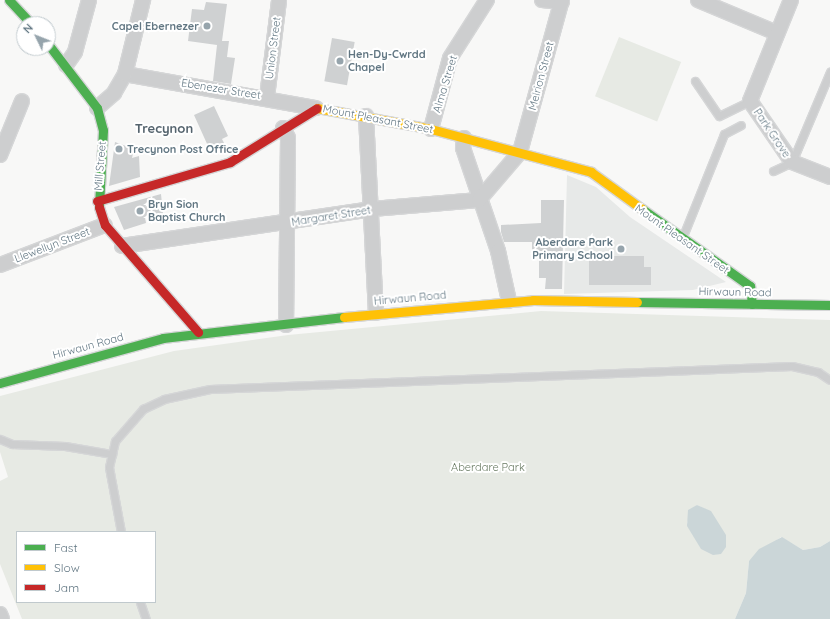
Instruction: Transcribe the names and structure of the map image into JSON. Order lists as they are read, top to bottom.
{
  "streets": {
    "main road": ["Mount Pleasant Street", "Mill Street", "Hirwaun Road"],
    "street": [
      "Union Street",
      "Meirion Street",
      "Alma Street",
      "Ebenezer Street",
      "Park Grove",
      "Margaret Street",
      "Llewellyn Street"
    ]
  },
  "crossings": [
    ["Union Street", "Ebenezer Street"],
    ["Meirion Street", "Mount Pleasant Street"],
    ["Alma Street", "Mount Pleasant Street"],
    ["Ebenezer Street", "Mount Pleasant Street"],
    ["Mount Pleasant Street", "Mill Street"],
    ["Mount Pleasant Street", "Hirwaun Road"],
    ["Mill Street", "Margaret Street"],
    ["Mill Street", "Llewellyn Street"],
    ["Mill Street", "Hirwaun Road"]
  ],
  "districts": ["Trecynon"],
  "parks": ["Aberdare Park"],
  "places": [
    "Capel Ebernezer",
    "Hen-Dy-Cwrdd Chapel",
    "Trecynon Post Office",
    "Bryn Sion Baptist Church",
    "Aberdare Park Primary School"
  ],
  "legend": ["Fast", "Slow", "Jam"],
  "north": "top left"
}
